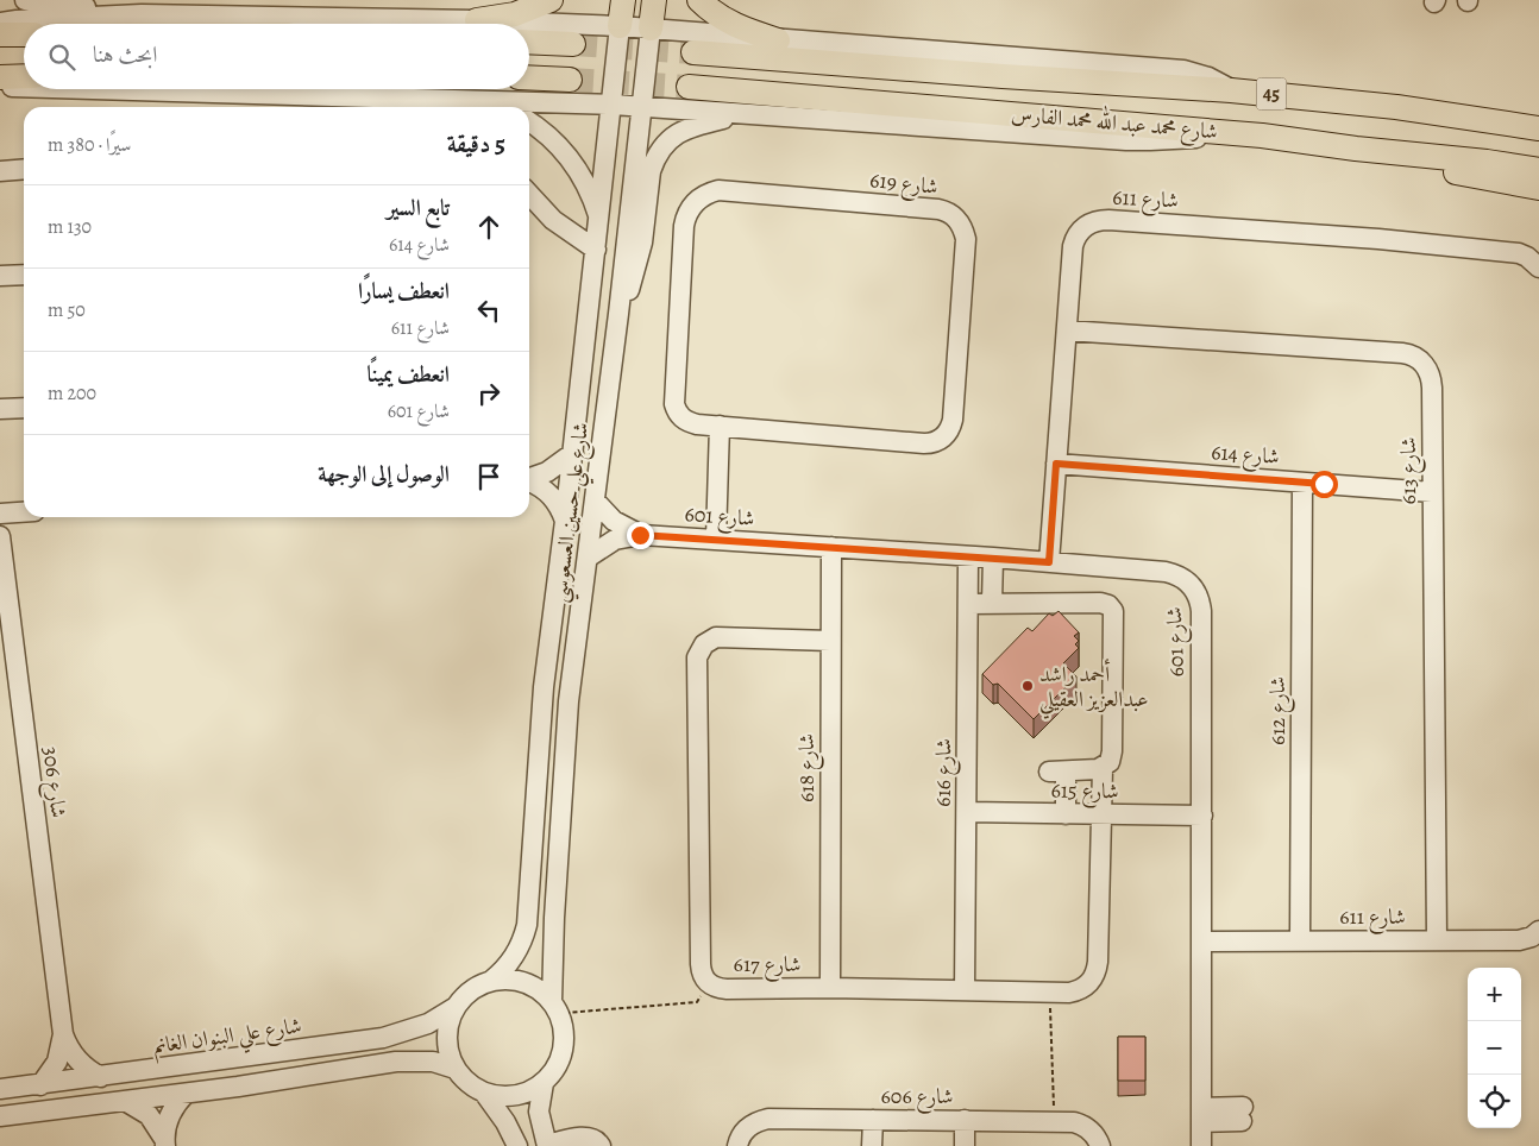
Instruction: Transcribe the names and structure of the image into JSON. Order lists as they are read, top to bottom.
{
  "streets": {
    "main road": ["45", "شارع محمد عبد الله محمد الفارس"],
    "street": [
      "شارع 619",
      "شارع 611",
      "شارع 614",
      "شارع 613",
      "شارع علي حسين العسعوسي",
      "شارع 601",
      "شارع 612",
      "شارع 618",
      "شارع 616",
      "شارع 306",
      "شارع 615",
      "شارع 617",
      "شارع علي البنوان الغانم",
      "شارع 606"
    ]
  },
  "crossings": [
    ["شارع 611", "شارع 614"],
    ["شارع 611", "شارع 613"],
    ["شارع 611", "شارع 601"],
    ["شارع 611", "شارع 612"],
    ["شارع 614", "شارع 613"],
    ["شارع 614", "شارع 612"],
    ["شارع علي حسين العسعوسي", "شارع 601"],
    ["شارع علي حسين العسعوسي", "شارع علي البنوان الغانم"],
    ["شارع 601", "شارع 618"],
    ["شارع 601", "شارع 616"],
    ["شارع 601", "شارع 615"],
    ["شارع 618", "شارع 617"],
    ["شارع 616", "شارع 615"],
    ["شارع 616", "شارع 617"],
    ["شارع 306", "شارع علي البنوان الغانم"],
    ["شارع 615", "شارع 617"]
  ],
  "places": ["أحمد راشد عبدالعزيز العقيلي"],
  "page": {
    "search": "ابحث هنا",
    "heading": ["5 دقيقة", "سيرًا · 380 m"],
    "list": [
      ["تابع السير", "شارع 614", "130 m"],
      ["انعطف يسارًا", "شارع 611", "50 m"],
      ["انعطف يمينًا", "شارع 601", "200 m"],
      "الوصول إلى الوجهة"
    ],
    "map_buttons": ["+", "−"]
  }
}
